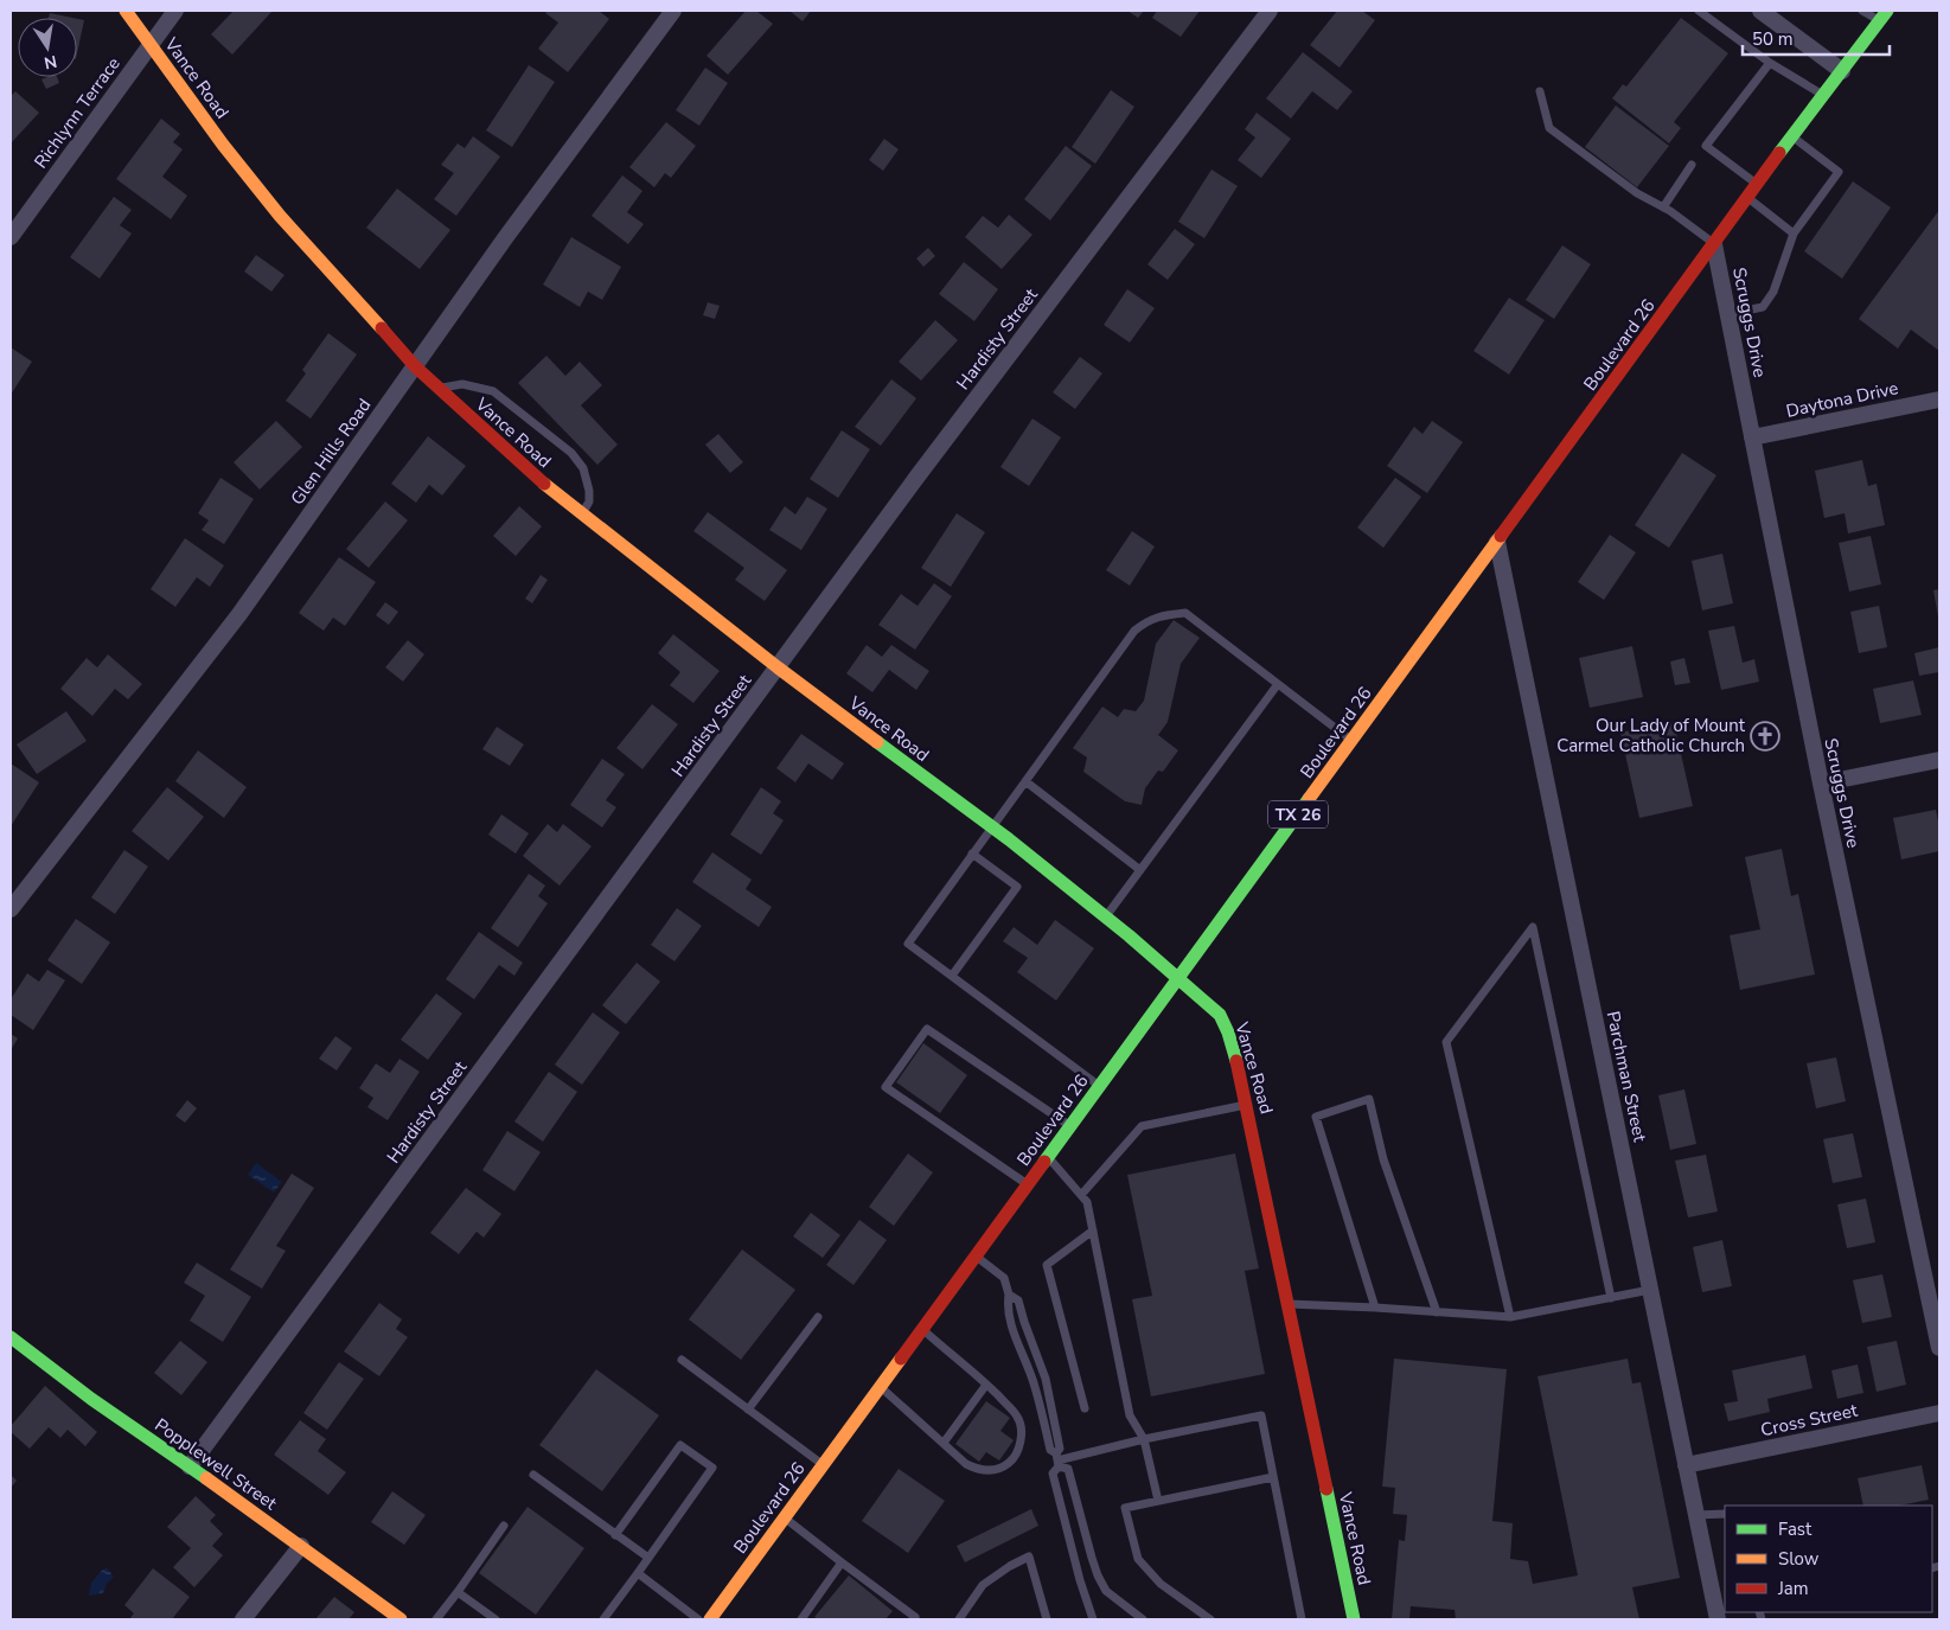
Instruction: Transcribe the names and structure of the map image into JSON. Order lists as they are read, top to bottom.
{
  "streets": {
    "street": [
      "Vance Road",
      "Richlynn Terrace",
      "Scruggs Drive",
      "Hardisty Street",
      "Boulevard 26",
      "Daytona Drive",
      "Glen Hills Road",
      "TX 26",
      "Parchman Street",
      "Cross Street",
      "Popplewell Street"
    ]
  },
  "crossings": [
    ["Vance Road", "Richlynn Terrace"],
    ["Vance Road", "Hardisty Street"],
    ["Vance Road", "Boulevard 26"],
    ["Vance Road", "Glen Hills Road"],
    ["Scruggs Drive", "Boulevard 26"],
    ["Scruggs Drive", "Daytona Drive"],
    ["Hardisty Street", "Popplewell Street"],
    ["Boulevard 26", "Parchman Street"],
    ["Parchman Street", "Cross Street"]
  ],
  "places": {
    "church": ["Our Lady of Mount Carmel Catholic Church"]
  },
  "legend": ["Fast", "Slow", "Jam"],
  "scale_bar": "50 m",
  "north": "bottom"
}
